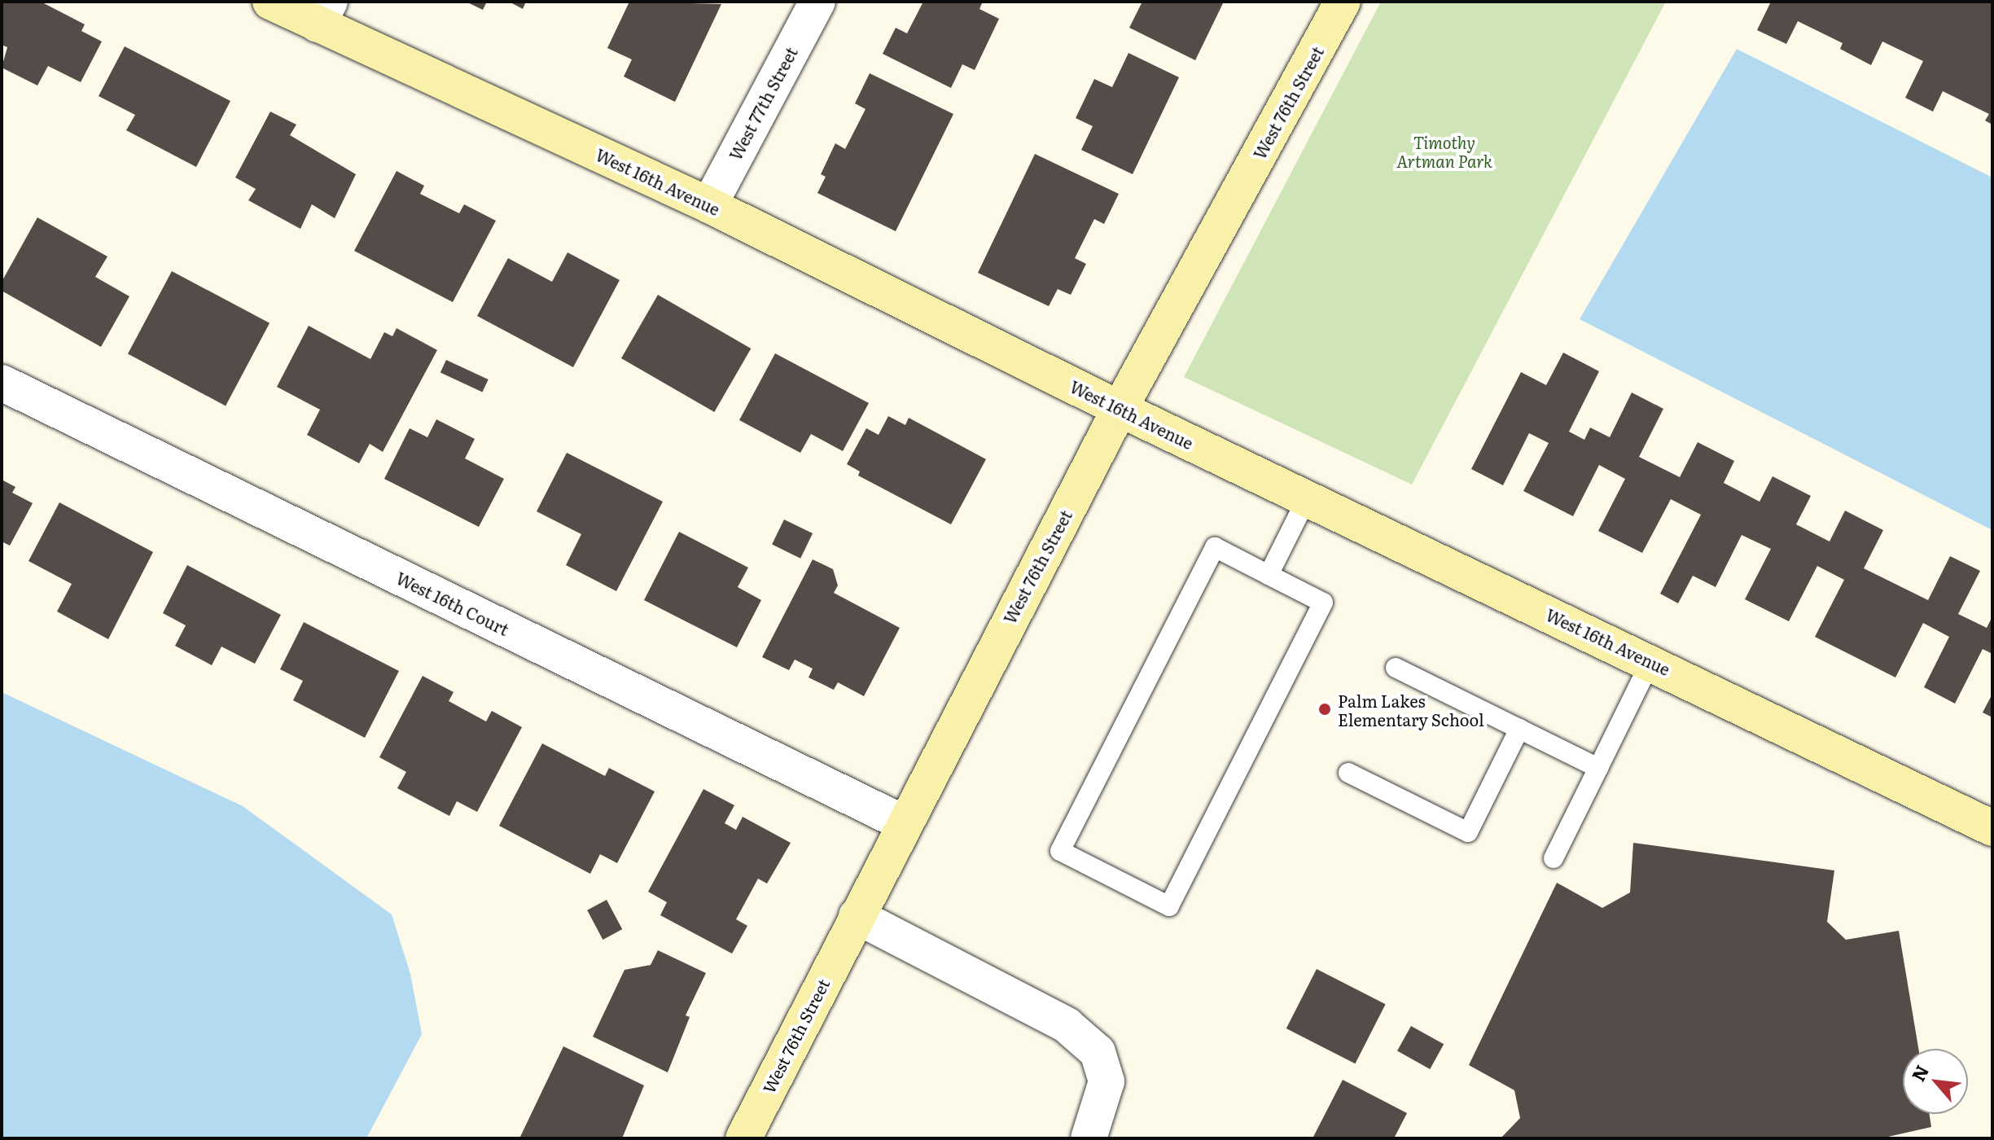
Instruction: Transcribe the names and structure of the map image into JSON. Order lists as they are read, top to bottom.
{
  "streets": {
    "street": [
      "West 76th Street",
      "West 77th Street",
      "West 16th Avenue",
      "West 16th Court"
    ]
  },
  "crossings": [
    ["West 76th Street", "West 16th Avenue"],
    ["West 76th Street", "West 16th Court"],
    ["West 77th Street", "West 16th Avenue"]
  ],
  "parks": ["Timothy Artman Park"],
  "places": ["Palm Lakes Elementary School"],
  "north": "top left"
}
